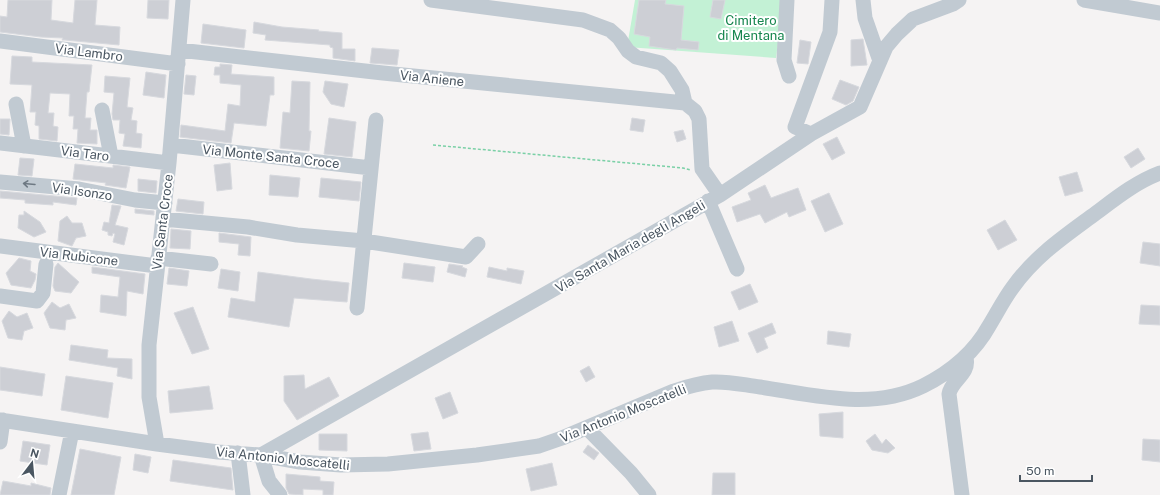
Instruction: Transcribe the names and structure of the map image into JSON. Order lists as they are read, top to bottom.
{
  "streets": {
    "street": [
      "Via Lambro",
      "Via Aniene",
      "Via Taro",
      "Via Monte Santa Croce",
      "Via Isonzo",
      "Via Santa Croce",
      "Via Santa Maria degli Angeli",
      "Via Rubicone",
      "Via Antonio Moscatelli"
    ]
  },
  "crossings": [
    ["Via Lambro", "Via Aniene"],
    ["Via Lambro", "Via Santa Croce"],
    ["Via Aniene", "Via Santa Croce"],
    ["Via Taro", "Via Santa Croce"],
    ["Via Monte Santa Croce", "Via Santa Croce"],
    ["Via Isonzo", "Via Santa Croce"],
    ["Via Santa Croce", "Via Rubicone"],
    ["Via Santa Croce", "Via Antonio Moscatelli"],
    ["Via Santa Maria degli Angeli", "Via Antonio Moscatelli"]
  ],
  "one_way": ["Via Isonzo"],
  "parks": ["Cimitero di Mentana"],
  "scale_bar": "50 m",
  "north": "top"
}
